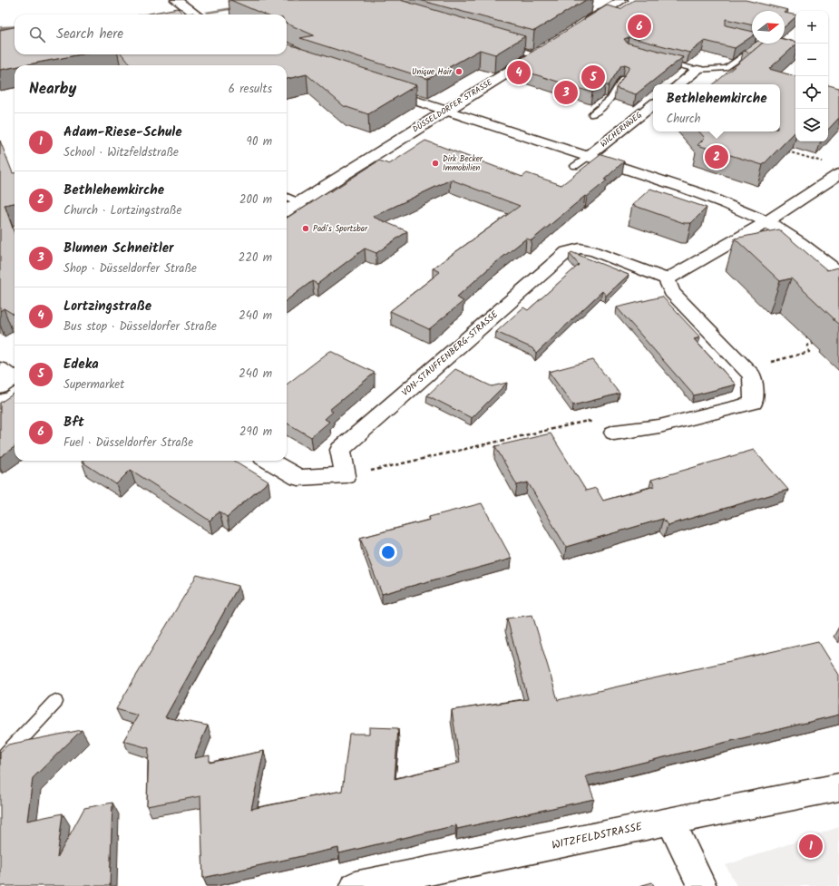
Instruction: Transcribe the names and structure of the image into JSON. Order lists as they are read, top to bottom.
{
  "streets": {
    "street": [
      "DÜSSELDORFER STRASSE",
      "WICHERNWEG",
      "VON-STAUFFENBERG-STRASSE",
      "WITZFELDSTRASSE"
    ]
  },
  "places": ["Unique Hair", "Dirk Becker Immobilien", "Padi's Sportsbar"],
  "north": "right",
  "page": {
    "map_buttons": ["+", "−"],
    "pins": [
      "6",
      "4",
      "5",
      "3",
      "2",
      "1"
    ],
    "search": "Search here",
    "heading": ["Nearby", "6 results"],
    "popup": ["Bethlehemkirche", "Church"],
    "list": [
      {
        "mark": "1",
        "name": "Adam-Riese-Schule",
        "note": "School · Witzfeldstraße",
        "value": "90 m"
      },
      {
        "mark": "2",
        "name": "Bethlehemkirche",
        "note": "Church · Lortzingstraße",
        "value": "200 m"
      },
      {
        "mark": "3",
        "name": "Blumen Schneitler",
        "note": "Shop · Düsseldorfer Straße",
        "value": "220 m"
      },
      {
        "mark": "4",
        "name": "Lortzingstraße",
        "note": "Bus stop · Düsseldorfer Straße",
        "value": "240 m"
      },
      {
        "mark": "5",
        "name": "Edeka",
        "note": "Supermarket",
        "value": "240 m"
      },
      {
        "mark": "6",
        "name": "Bft",
        "note": "Fuel · Düsseldorfer Straße",
        "value": "290 m"
      }
    ]
  }
}
